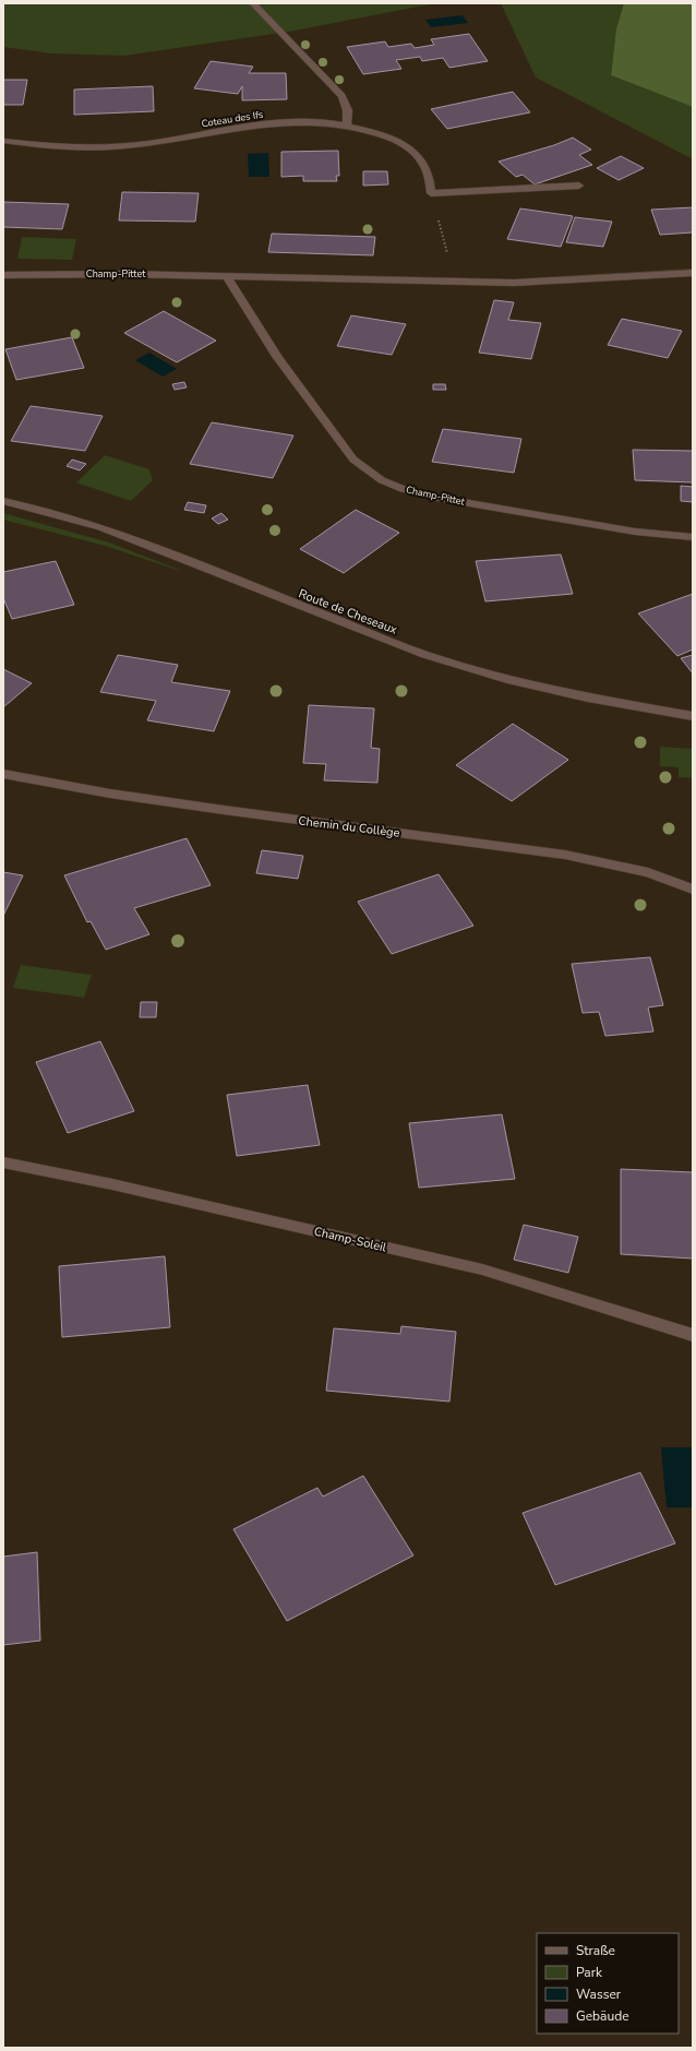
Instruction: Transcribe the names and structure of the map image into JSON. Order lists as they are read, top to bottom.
{
  "streets": {
    "street": [
      "Coteau des Ifs",
      "Champ-Pittet",
      "Route de Cheseaux",
      "Chemin du Collège",
      "Champ-Soleil"
    ]
  },
  "legend": [
    "Straße",
    "Park",
    "Wasser",
    "Gebäude"
  ]
}
